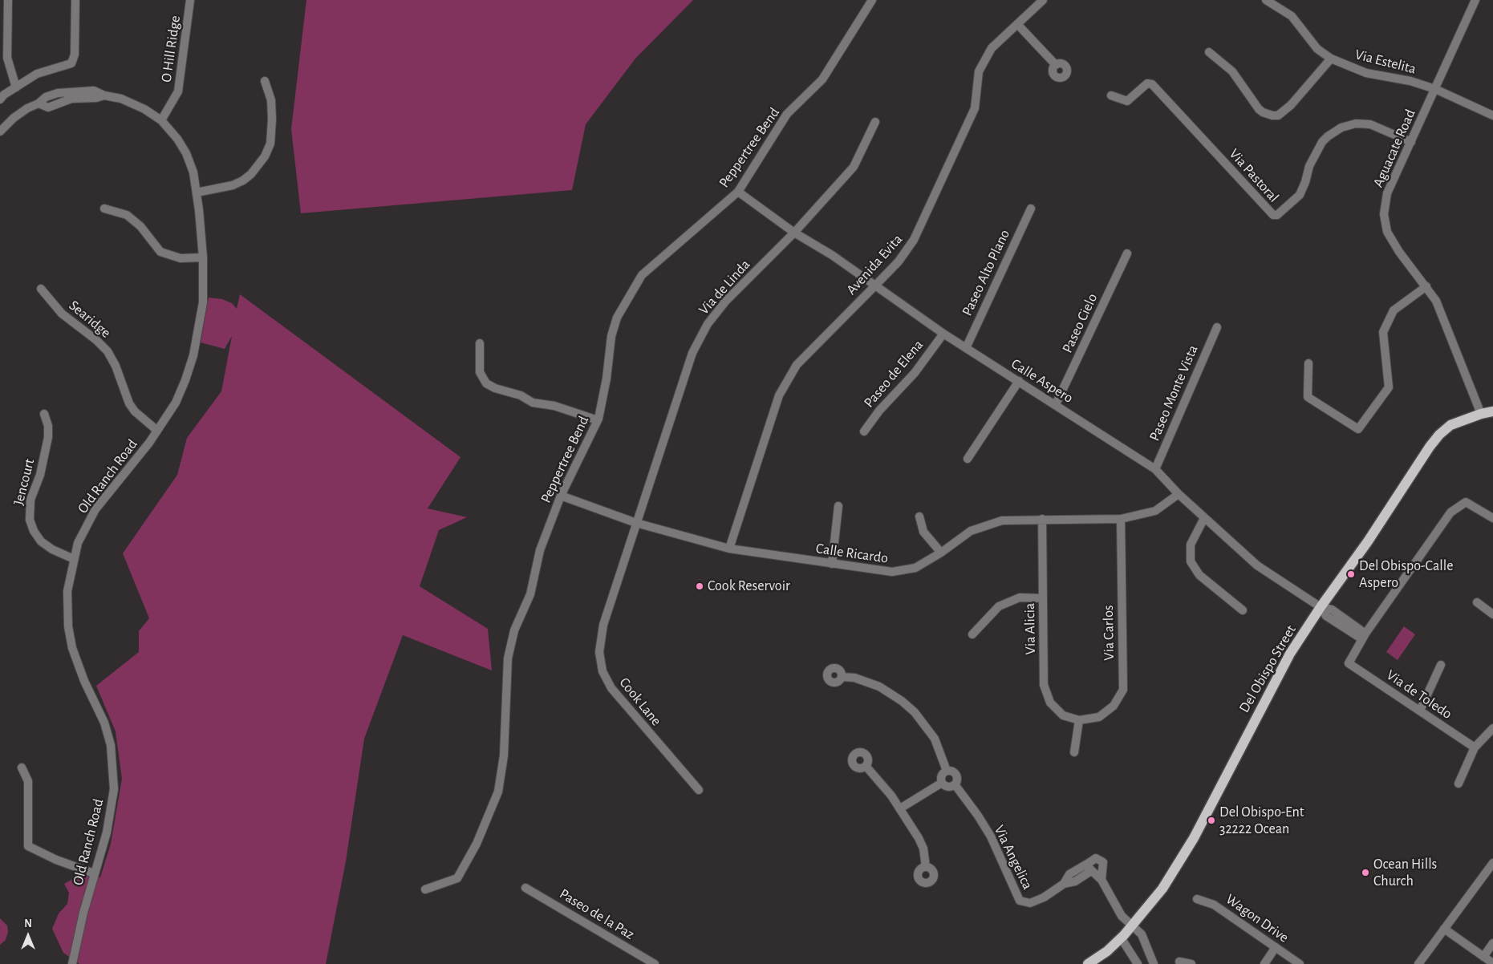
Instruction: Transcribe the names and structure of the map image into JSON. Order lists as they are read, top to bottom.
{
  "streets": {
    "main road": ["Del Obispo Street"],
    "street": [
      "O Hill Ridge",
      "Via Estelita",
      "Peppertree Bend",
      "Aguacate Road",
      "Via Pastoral",
      "Avenida Evita",
      "Paseo Alto Plano",
      "Via de Linda",
      "Searidge",
      "Paseo Cielo",
      "Paseo de Elena",
      "Calle Aspero",
      "Paseo Monte Vista",
      "Old Ranch Road",
      "Jencourt",
      "Calle Ricardo",
      "Via Alicia",
      "Via Carlos",
      "Via de Toledo",
      "Cook Lane",
      "Via Angelica",
      "Paseo de la Paz",
      "Wagon Drive"
    ]
  },
  "crossings": [
    ["O Hill Ridge", "Old Ranch Road"],
    ["Via Estelita", "Aguacate Road"],
    ["Peppertree Bend", "Calle Aspero"],
    ["Peppertree Bend", "Calle Ricardo"],
    ["Aguacate Road", "Via Pastoral"],
    ["Aguacate Road", "Del Obispo Street"],
    ["Avenida Evita", "Calle Aspero"],
    ["Avenida Evita", "Calle Ricardo"],
    ["Paseo Alto Plano", "Calle Aspero"],
    ["Via de Linda", "Calle Aspero"],
    ["Via de Linda", "Calle Ricardo"],
    ["Via de Linda", "Cook Lane"],
    ["Searidge", "Old Ranch Road"],
    ["Paseo Cielo", "Calle Aspero"],
    ["Paseo de Elena", "Calle Aspero"],
    ["Calle Aspero", "Paseo Monte Vista"],
    ["Calle Aspero", "Calle Ricardo"],
    ["Calle Aspero", "Del Obispo Street"],
    ["Calle Aspero", "Via de Toledo"],
    ["Old Ranch Road", "Jencourt"],
    ["Calle Ricardo", "Via Alicia"],
    ["Calle Ricardo", "Via Carlos"],
    ["Calle Ricardo", "Cook Lane"],
    ["Via Alicia", "Via Carlos"]
  ],
  "places": [
    "Del Obispo-Calle Aspero",
    "Cook Reservoir",
    "Del Obispo-Ent 32222 Ocean",
    "Ocean Hills Church"
  ],
  "north": "top"
}
